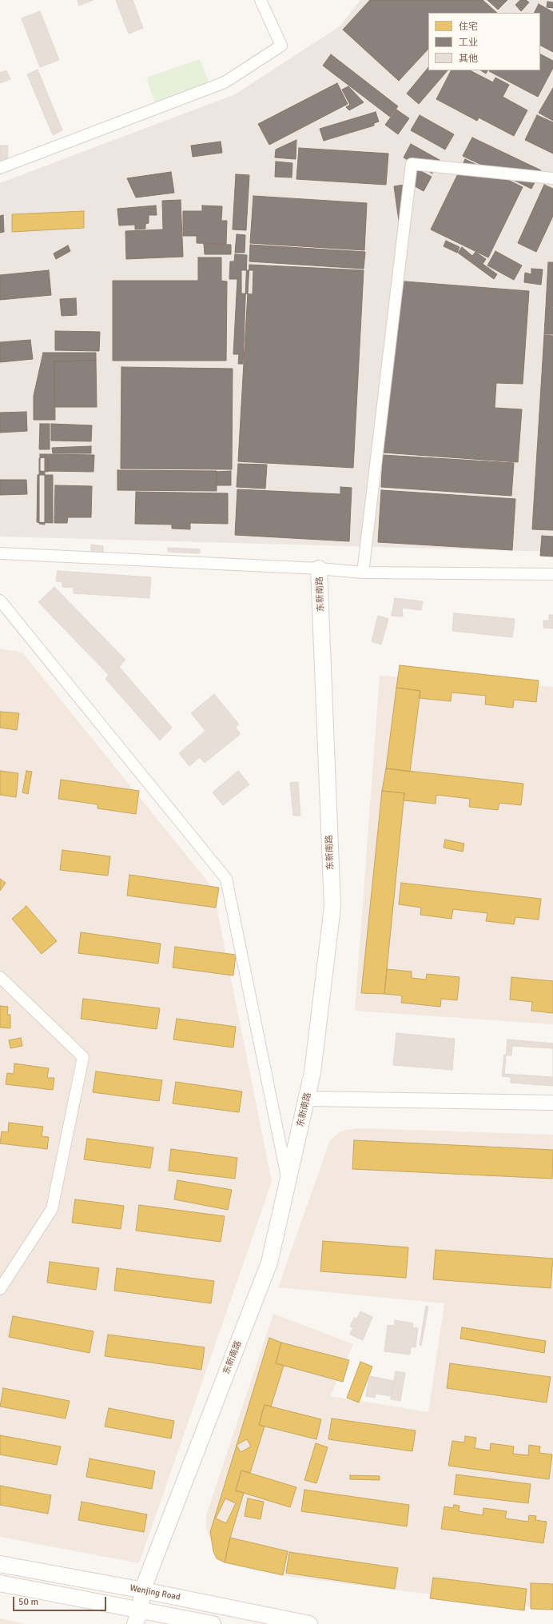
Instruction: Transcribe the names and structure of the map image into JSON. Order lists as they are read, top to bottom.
{
  "streets": {
    "main road": ["东新南路", "Wenjing Road"]
  },
  "crossings": [
    ["东新南路", "Wenjing Road"]
  ],
  "legend": ["住宅", "工业", "其他"],
  "scale_bar": "50 m"
}
